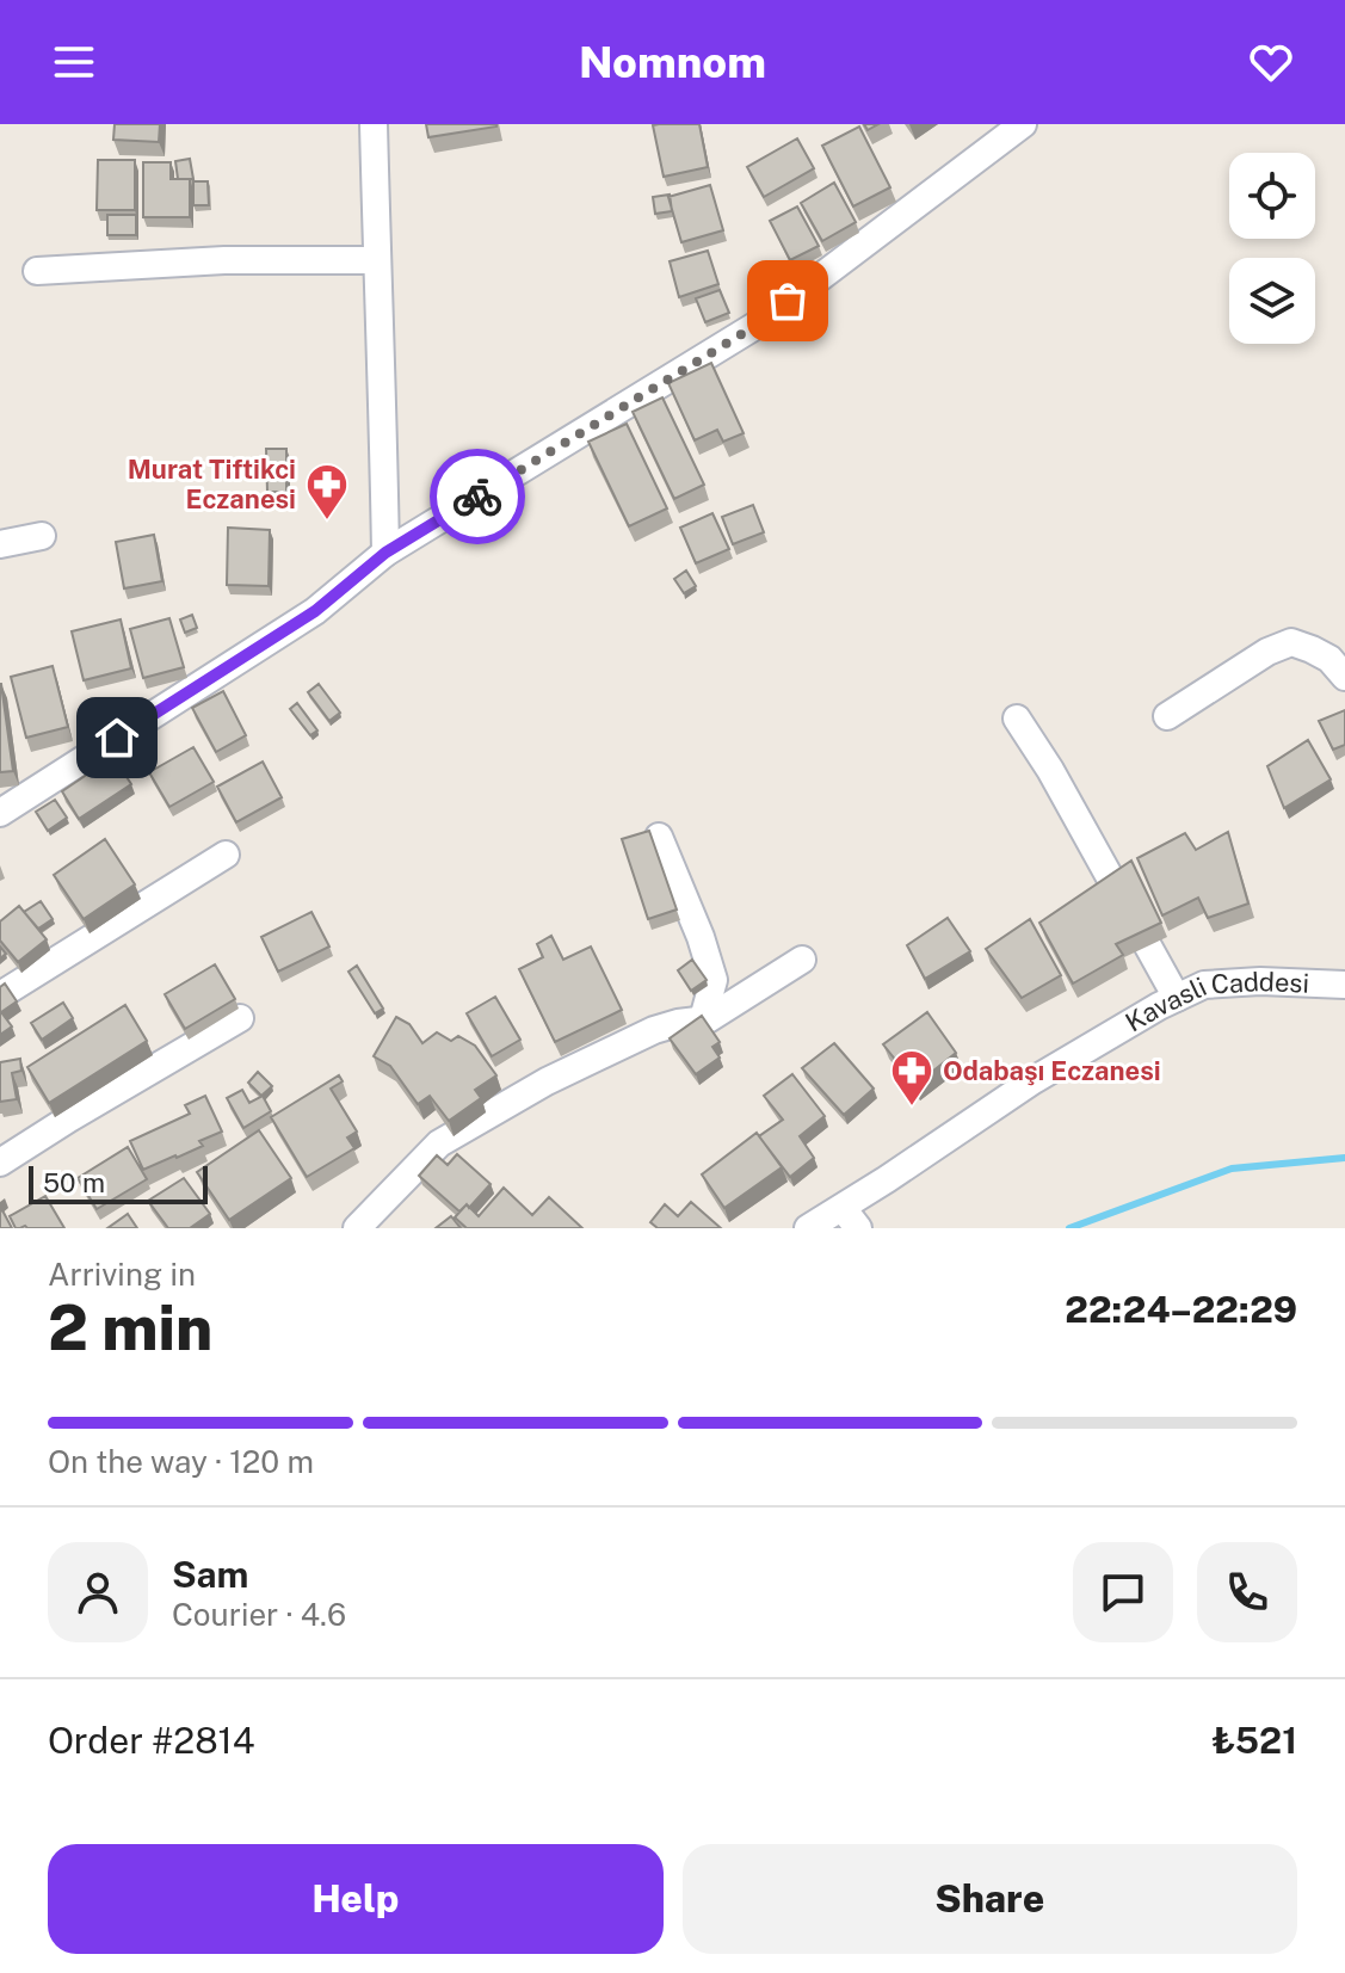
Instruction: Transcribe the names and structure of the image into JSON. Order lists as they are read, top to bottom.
{
  "streets": {
    "street": ["Kavasli Caddesi"]
  },
  "places": {
    "pharmacy": ["Murat Tiftikci Eczanesi", "Odabaşı Eczanesi"]
  },
  "scale_bar": "50 m",
  "page": {
    "header": "Nomnom",
    "scale": "50 m",
    "heading": ["2 min", "Arriving in", "22:24–22:29"],
    "panel": [
      "Sam",
      "Courier · 4.6",
      "Order #2814",
      "₺521"
    ],
    "bar": "On the way · 120 m",
    "buttons": ["Help", "Share"]
  }
}
